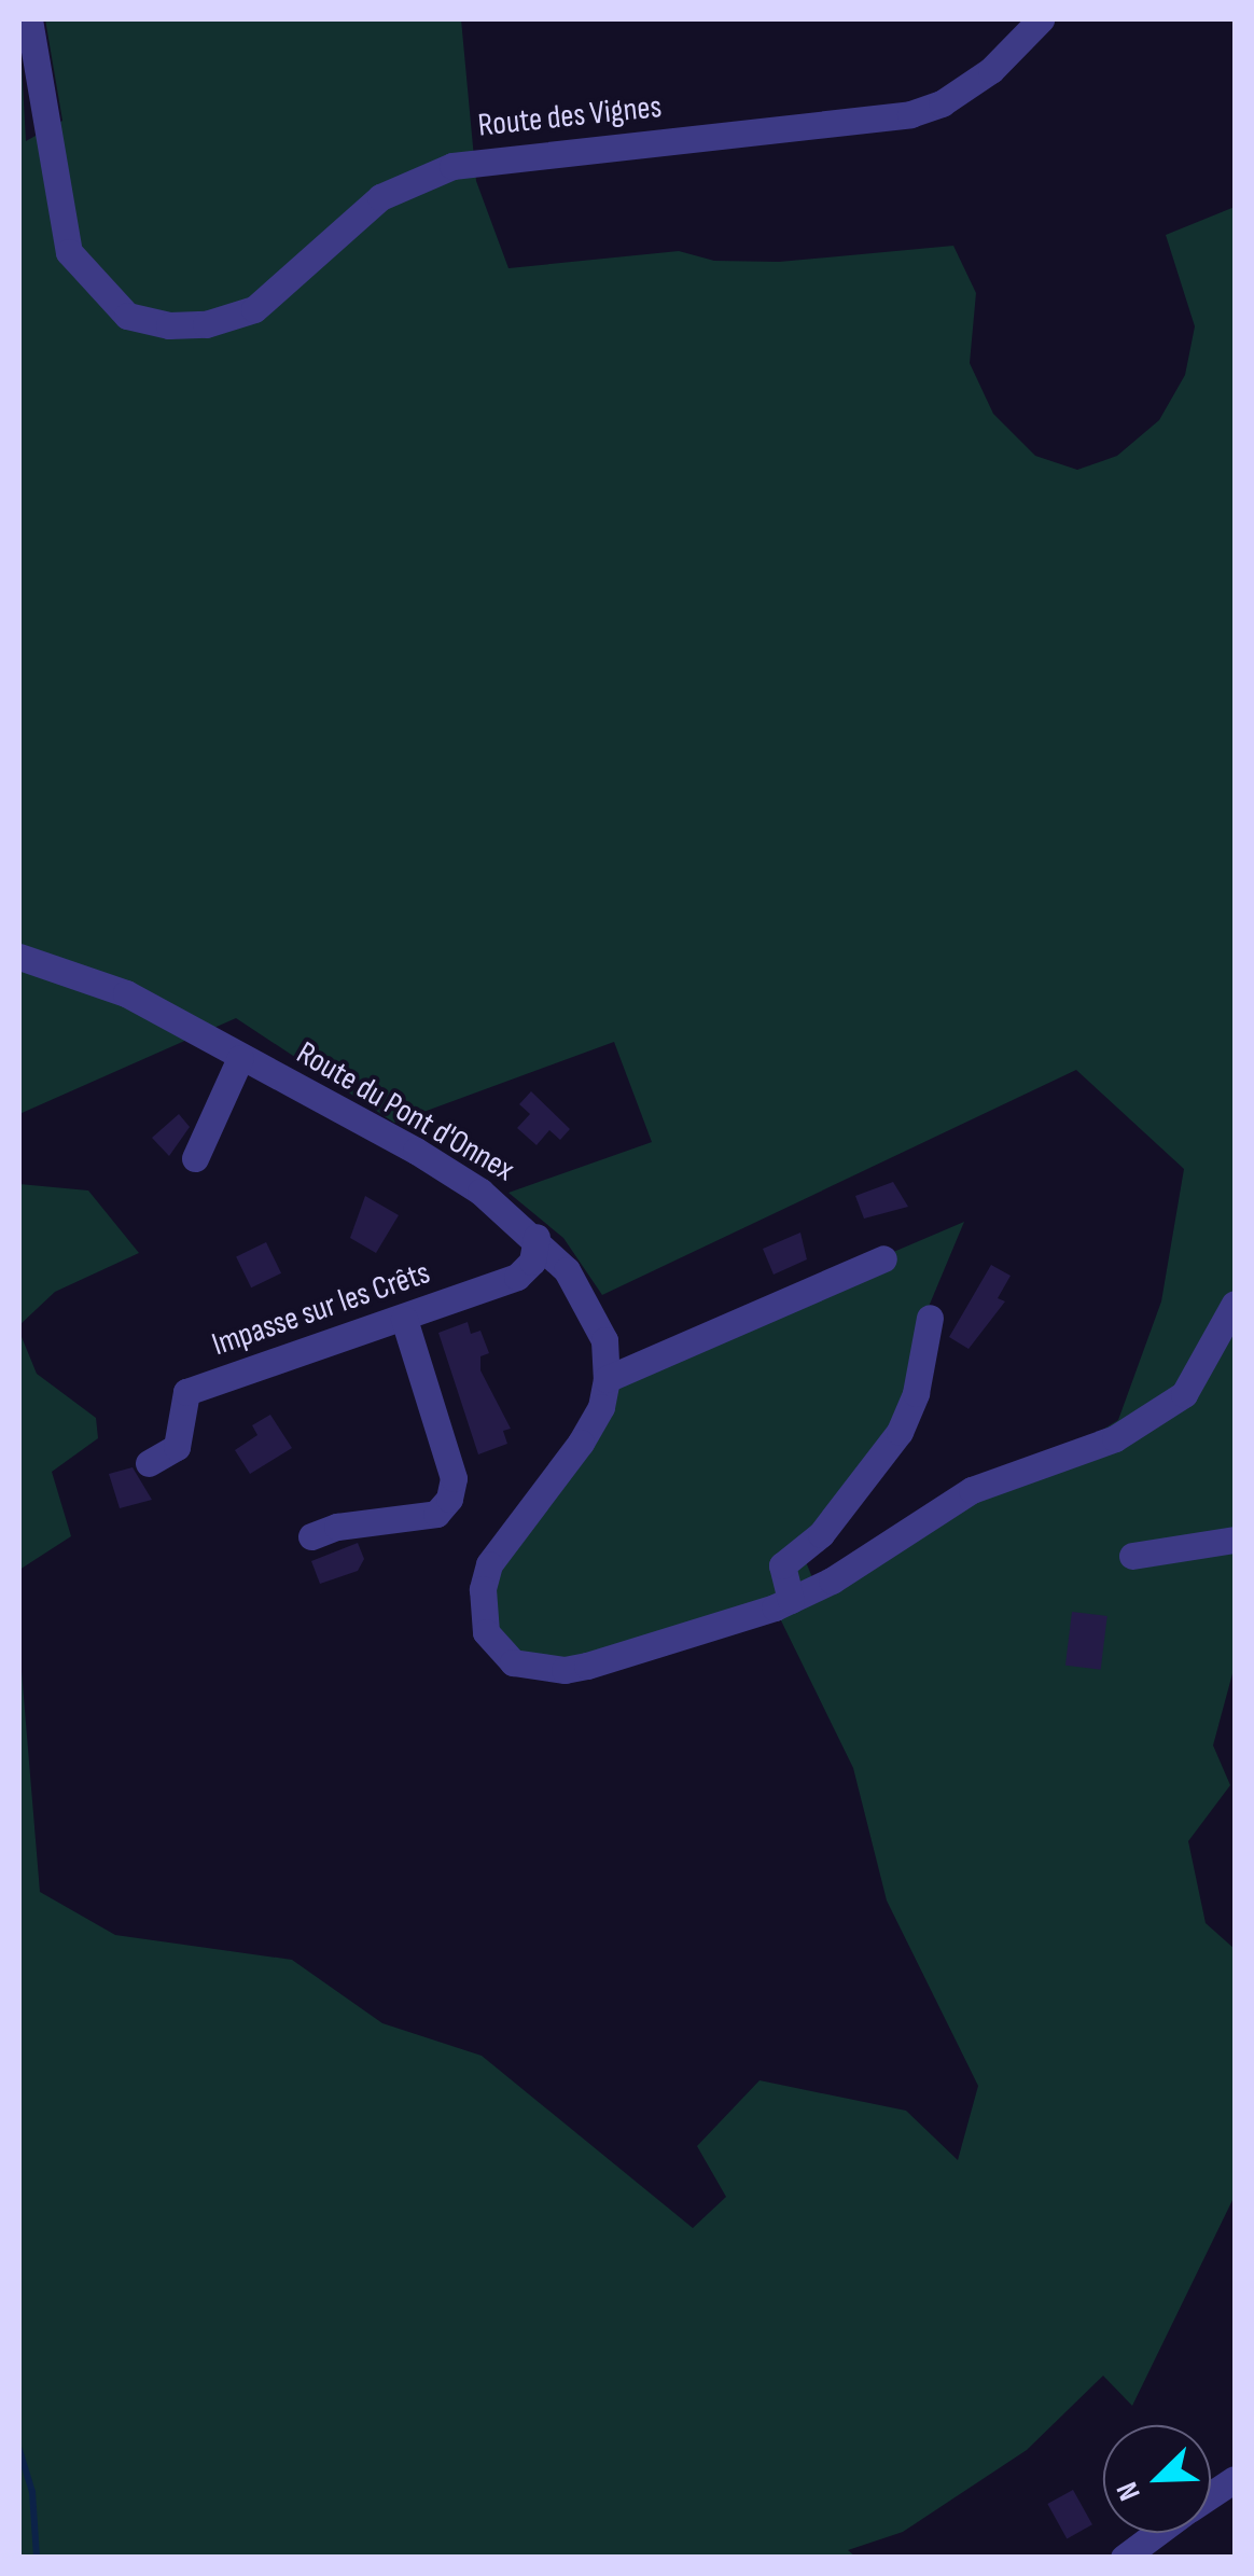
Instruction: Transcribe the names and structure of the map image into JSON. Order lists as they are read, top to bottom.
{
  "streets": {
    "street": ["Route des Vignes", "Route du Pont d'Onnex", "Impasse sur les Crêts"]
  },
  "crossings": [
    ["Route du Pont d'Onnex", "Impasse sur les Crêts"]
  ],
  "north": "bottom left"
}
